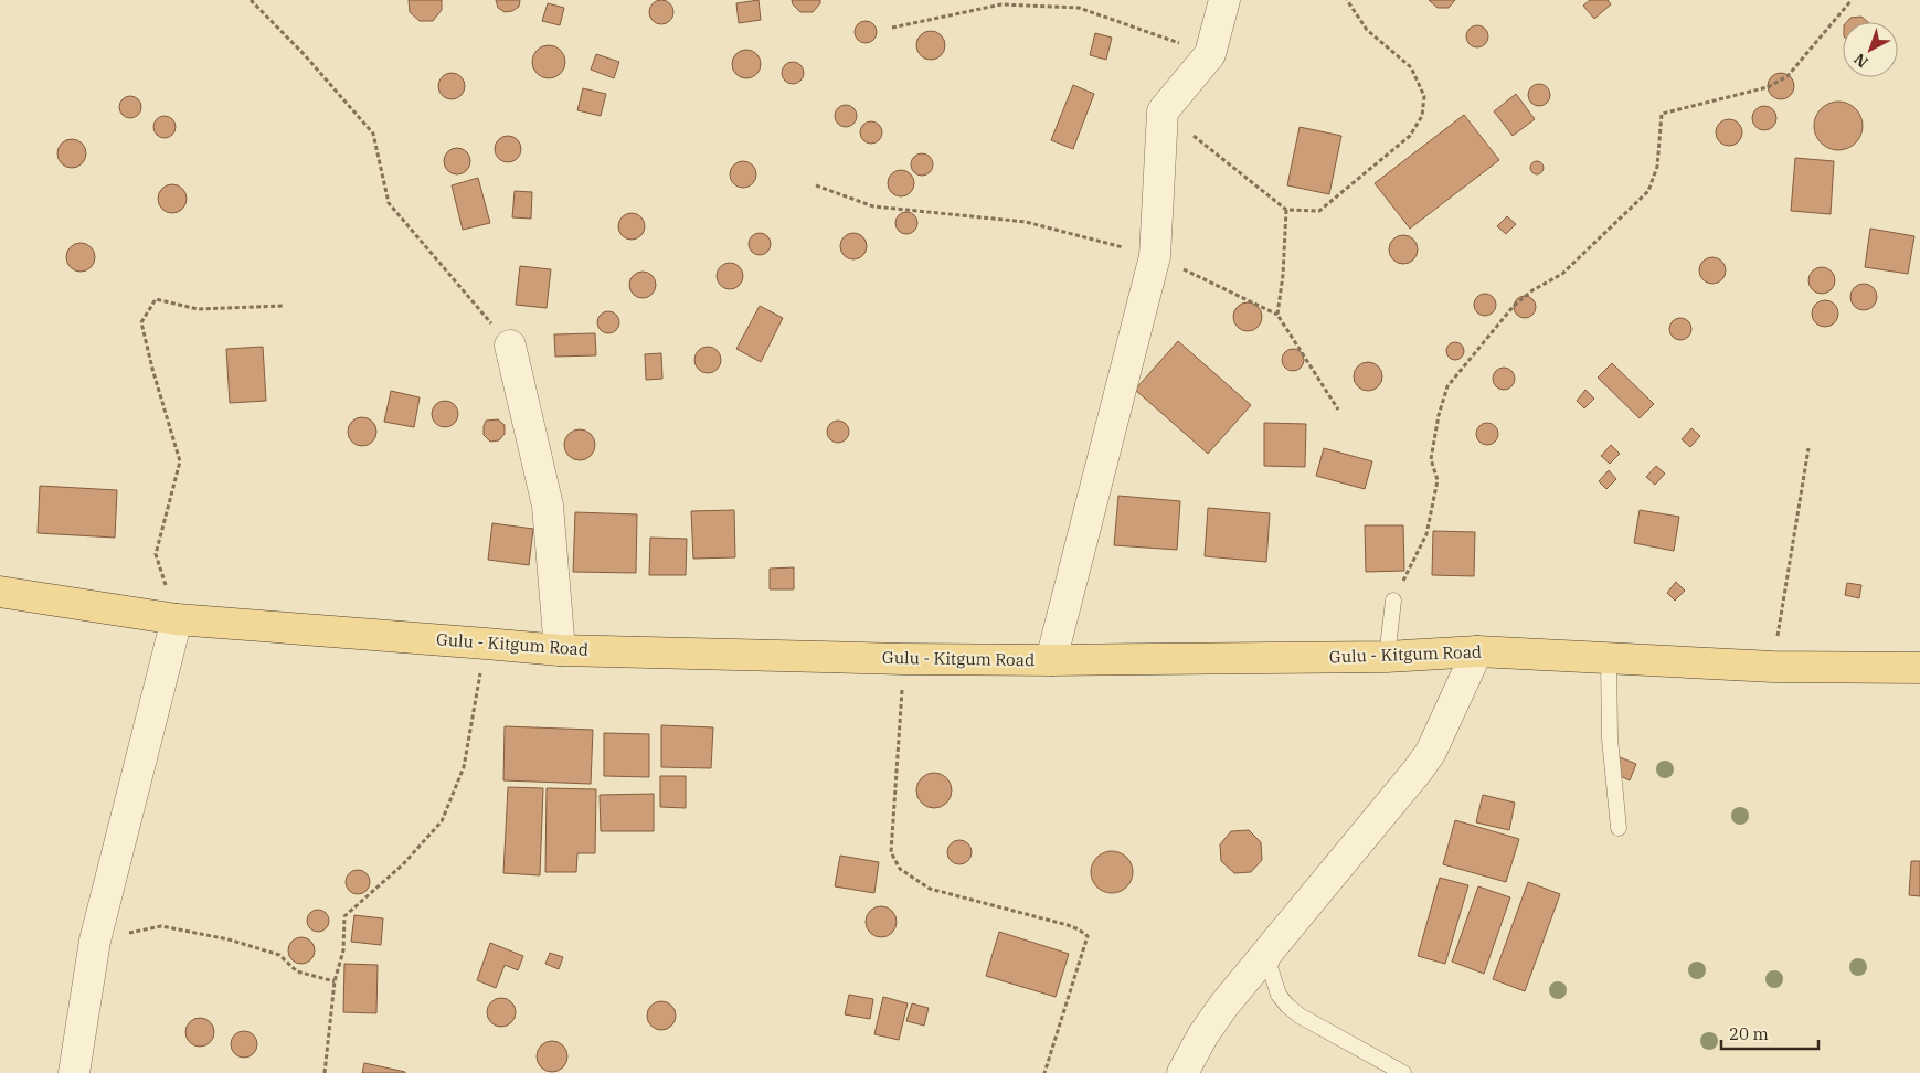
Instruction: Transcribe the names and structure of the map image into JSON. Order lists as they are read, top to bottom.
{
  "streets": {
    "main road": ["Gulu - Kitgum Road"]
  },
  "scale_bar": "20 m",
  "north": "bottom left"
}
